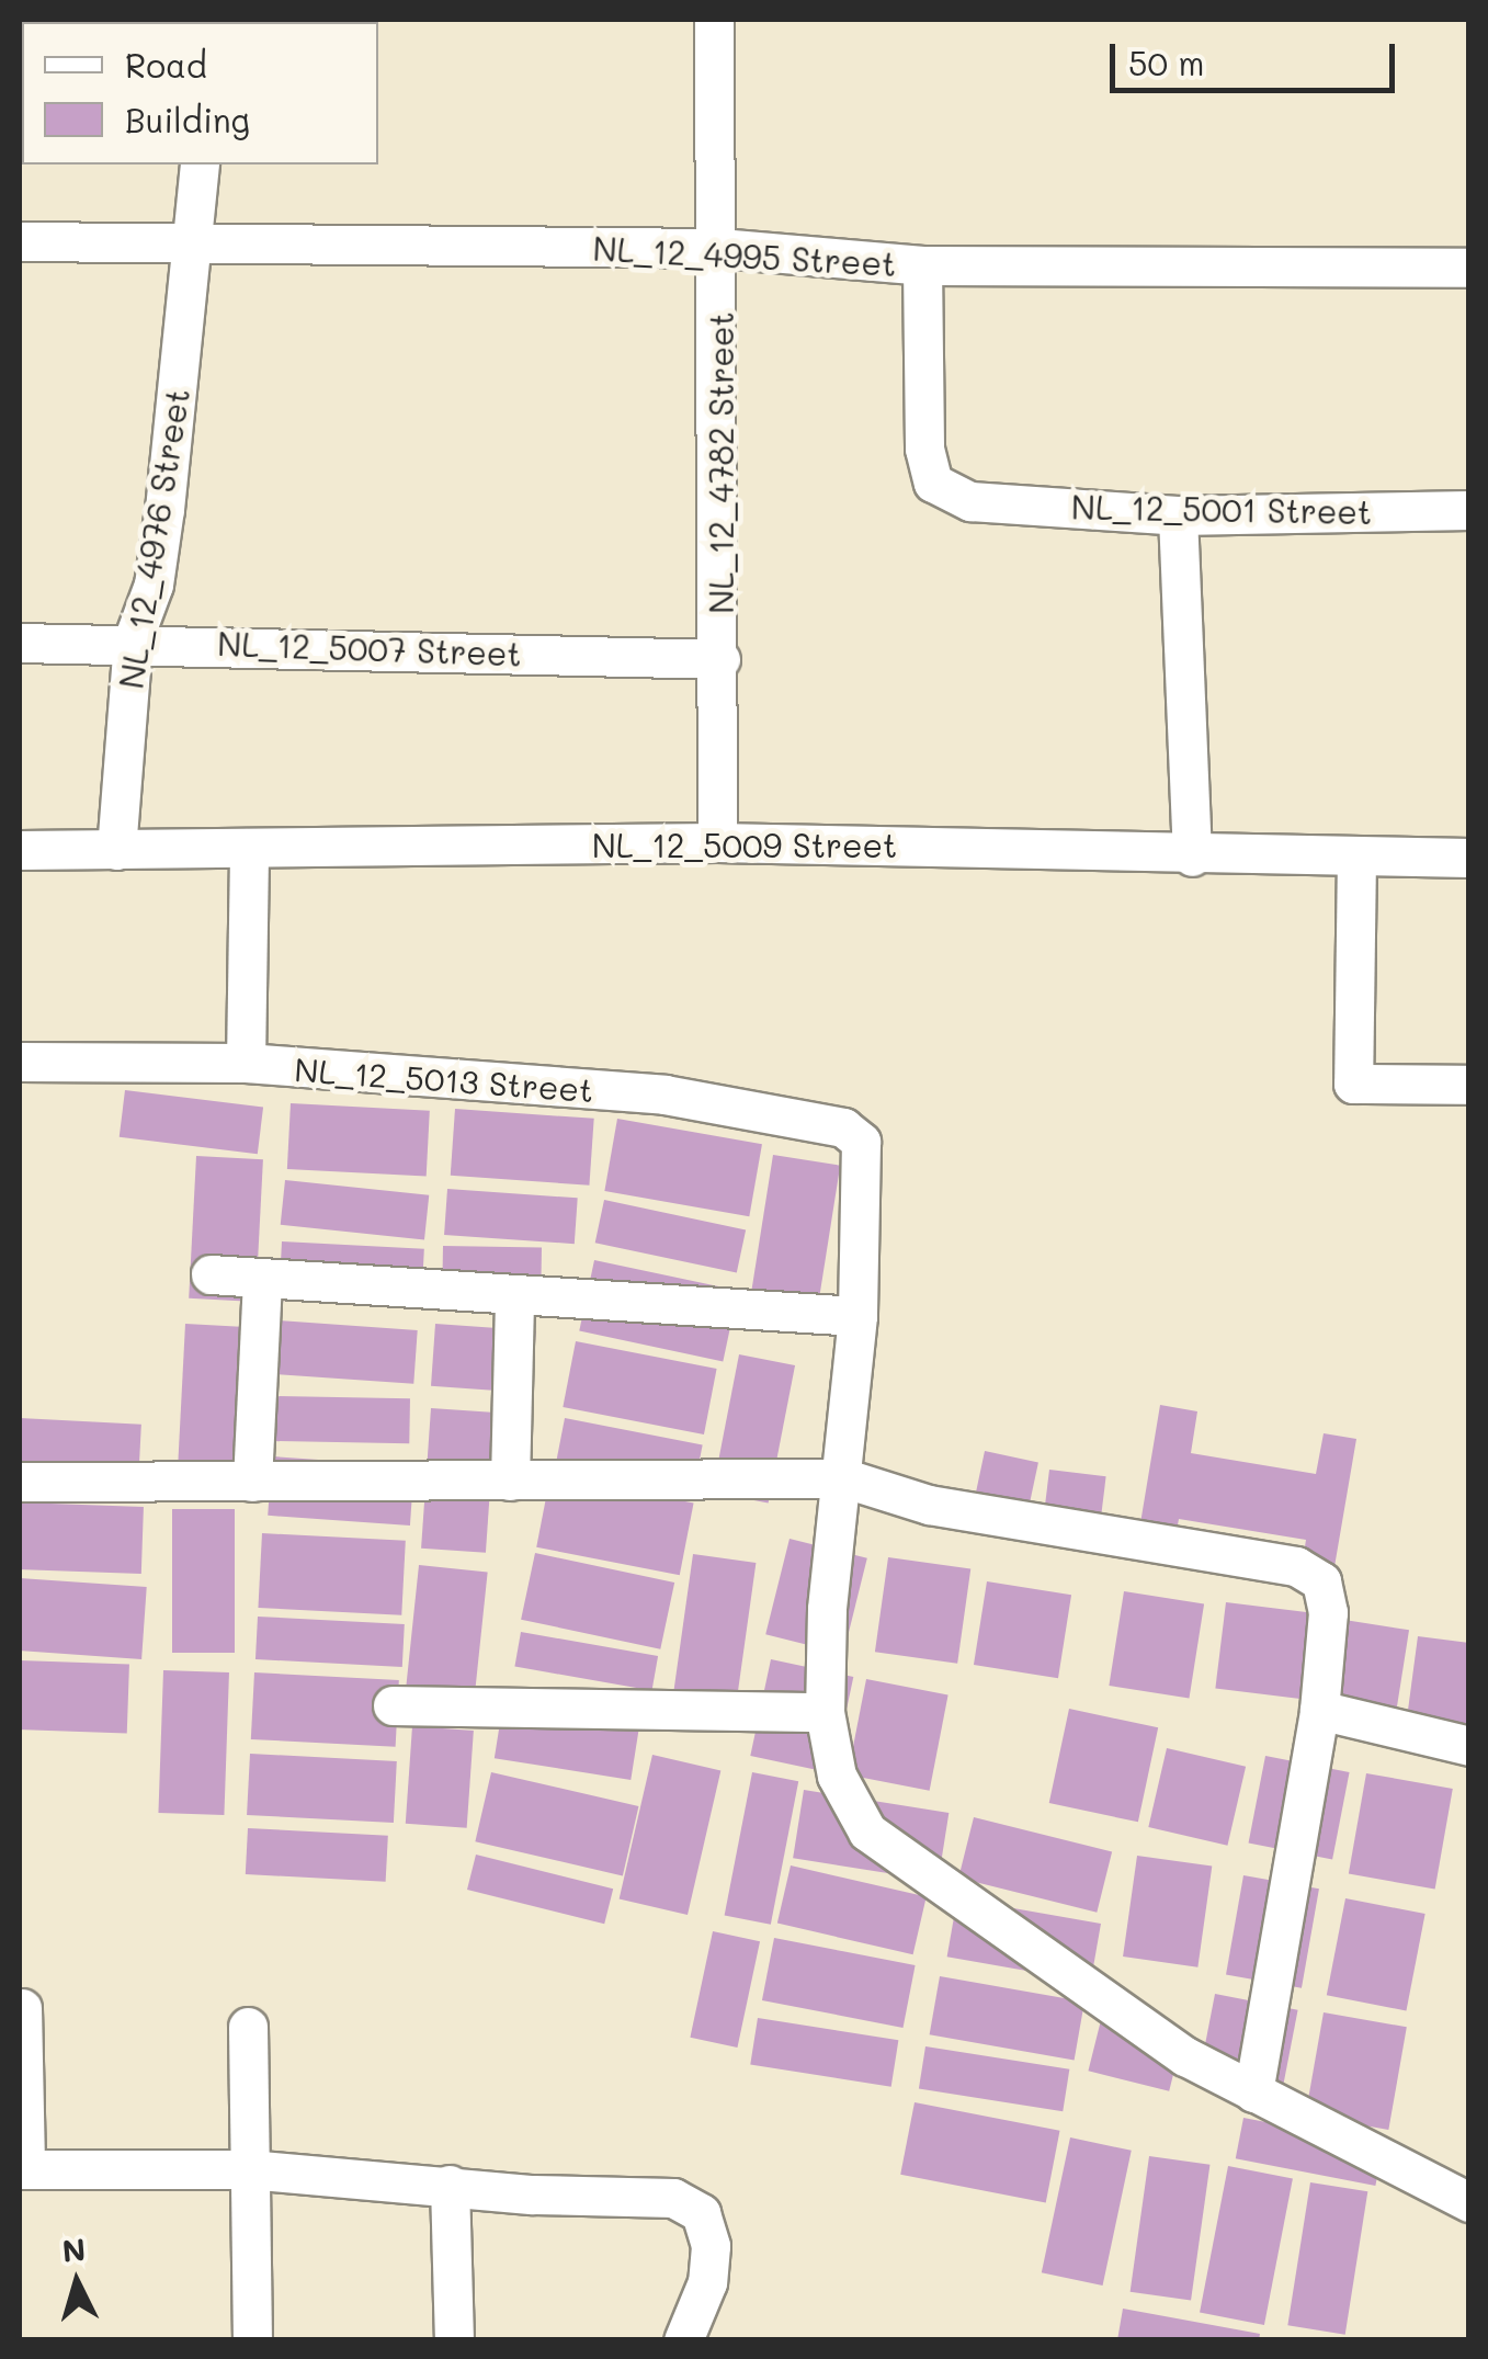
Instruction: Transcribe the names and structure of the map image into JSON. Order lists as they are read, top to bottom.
{
  "streets": {
    "street": [
      "NL_12_4995 Street",
      "NL_12_4782 Street",
      "NL_12_5001 Street",
      "NL_12_4976 Street",
      "NL_12_5007 Street",
      "NL_12_5009 Street",
      "NL_12_5013 Street"
    ]
  },
  "crossings": [
    ["NL_12_4995 Street", "NL_12_4782 Street"],
    ["NL_12_4995 Street", "NL_12_5001 Street"],
    ["NL_12_4995 Street", "NL_12_4976 Street"],
    ["NL_12_4782 Street", "NL_12_5007 Street"],
    ["NL_12_4782 Street", "NL_12_5009 Street"],
    ["NL_12_4976 Street", "NL_12_5007 Street"],
    ["NL_12_4976 Street", "NL_12_5009 Street"]
  ],
  "legend": ["Road", "Building"],
  "scale_bar": "50 m",
  "north": "top"
}
